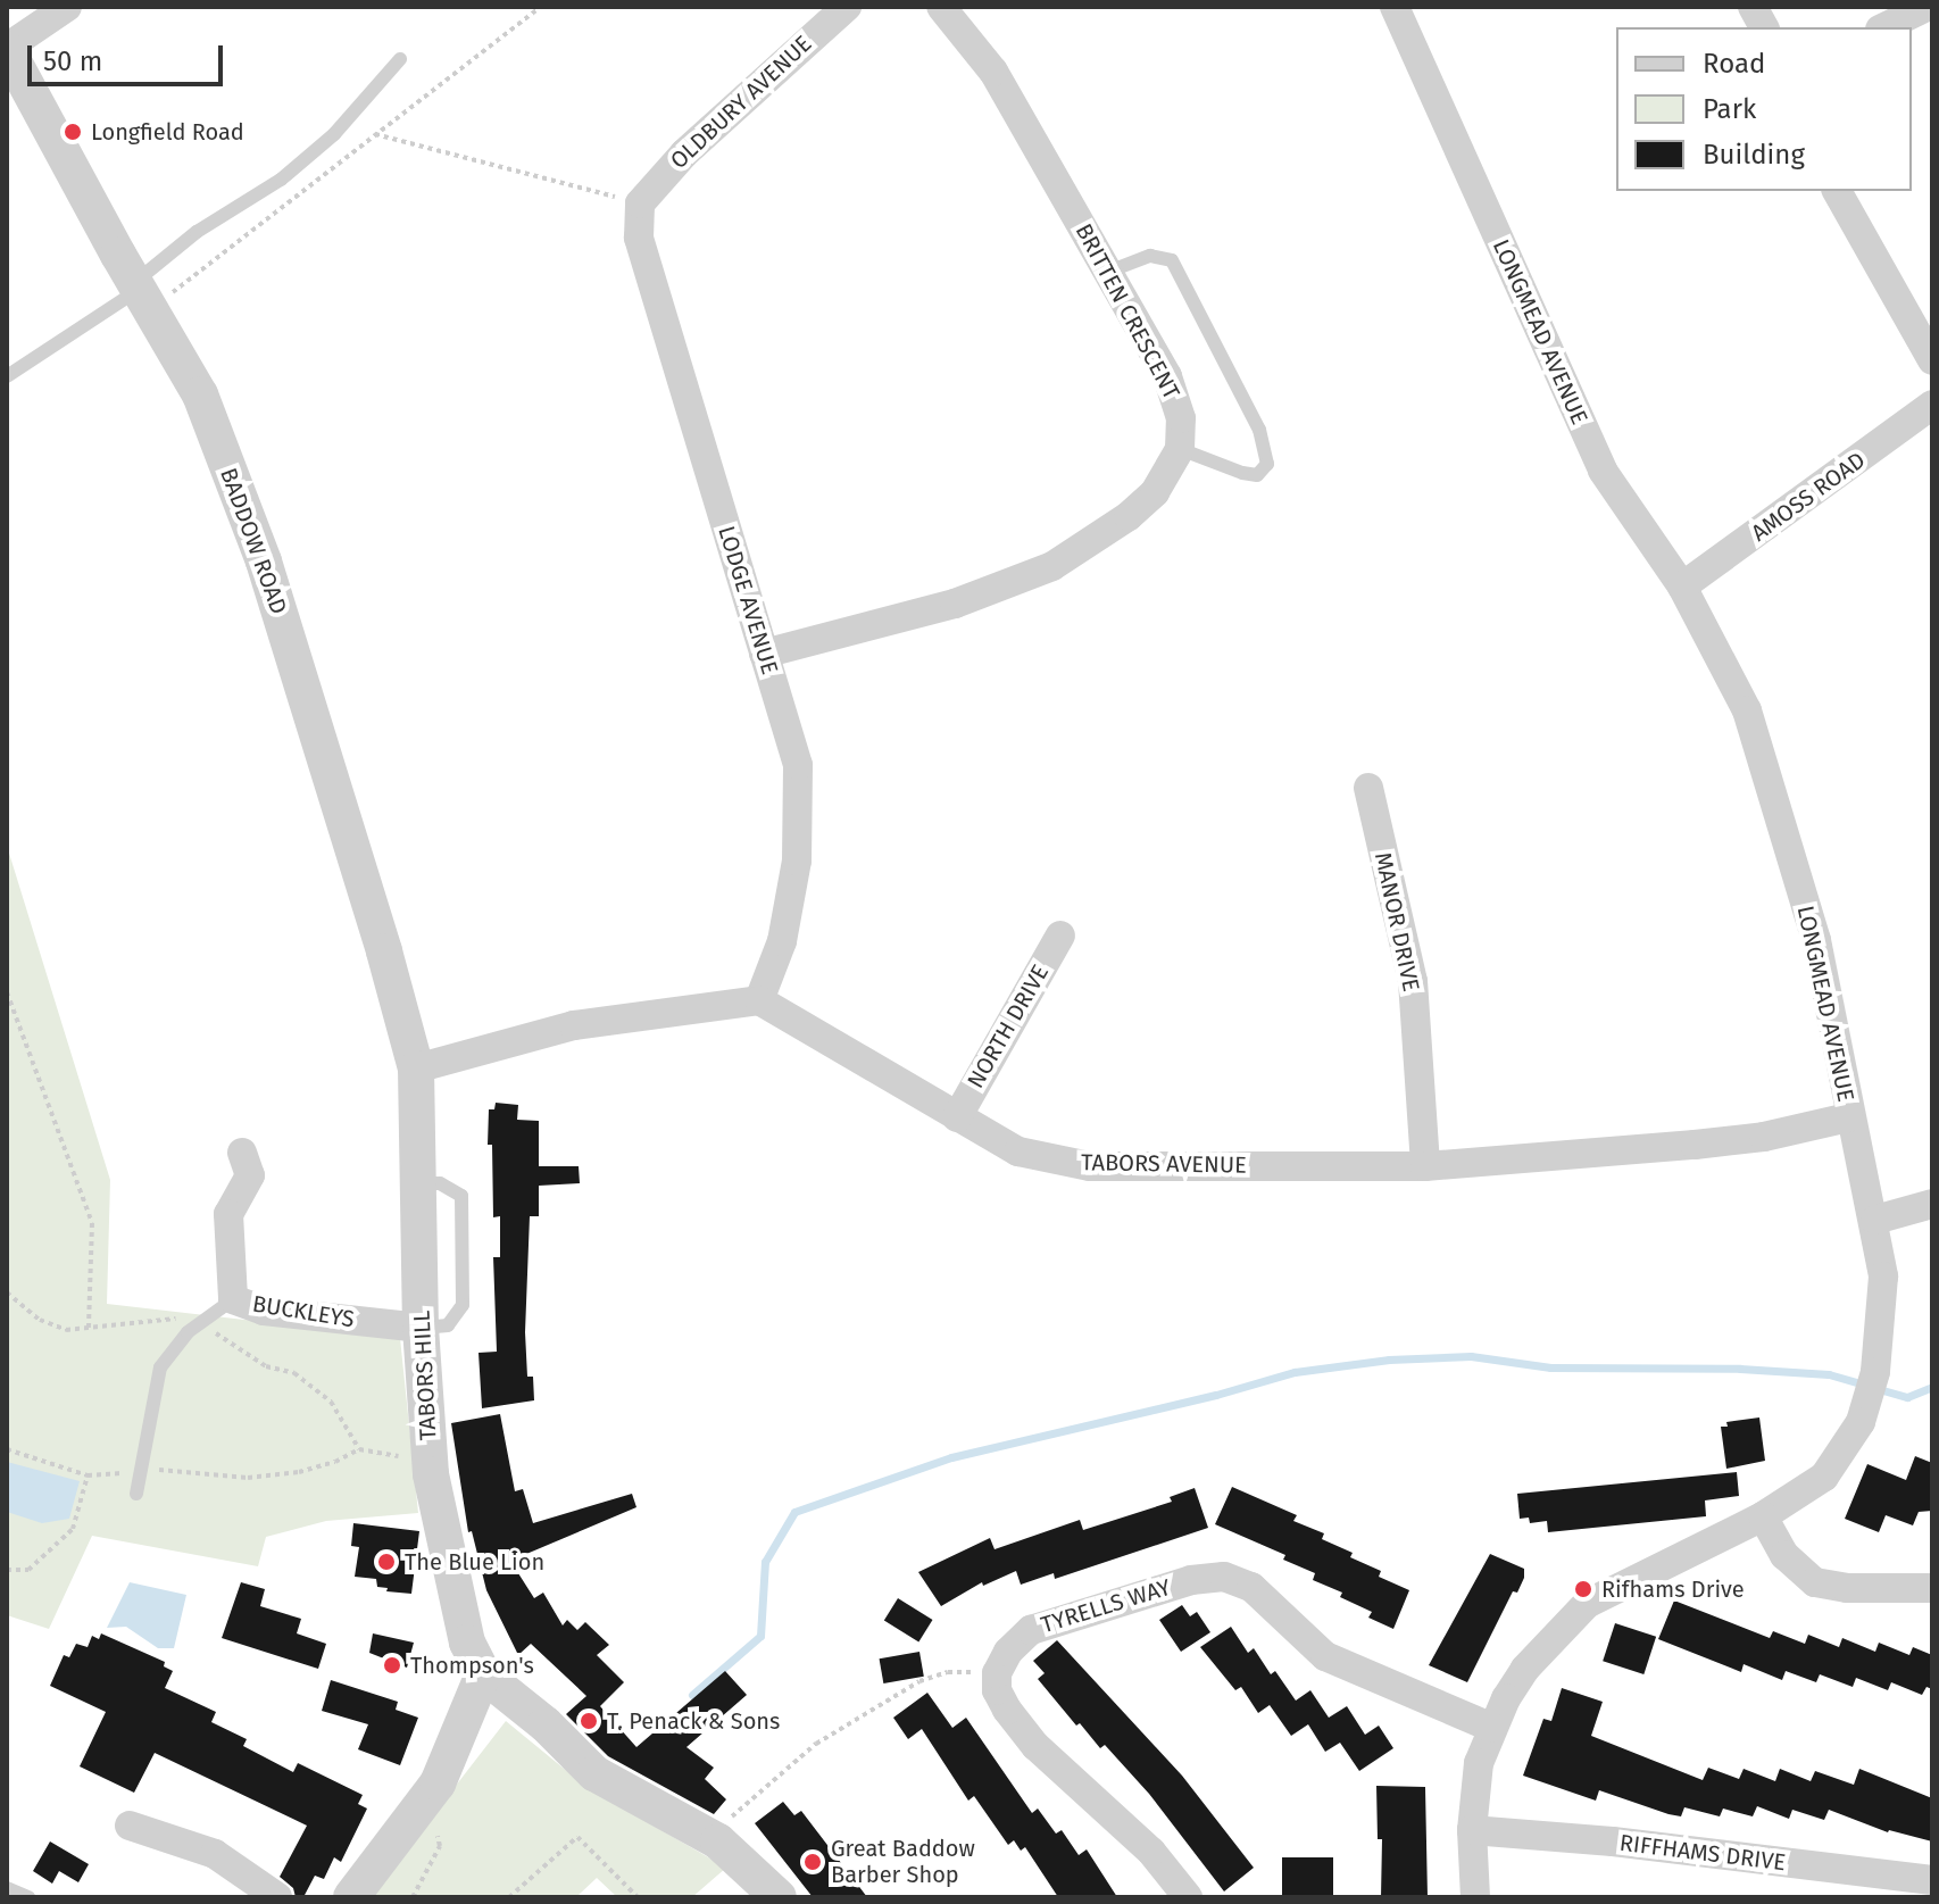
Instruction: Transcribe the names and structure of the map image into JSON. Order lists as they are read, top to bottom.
{
  "streets": {
    "street": [
      "OLDBURY AVENUE",
      "BRITTEN CRESCENT",
      "LONGMEAD AVENUE",
      "AMOSS ROAD",
      "BADDOW ROAD",
      "LODGE AVENUE",
      "MANOR DRIVE",
      "NORTH DRIVE",
      "TABORS AVENUE",
      "BUCKLEYS",
      "TABORS HILL",
      "TYRELLS WAY",
      "RIFFHAMS DRIVE"
    ]
  },
  "crossings": [
    ["OLDBURY AVENUE", "LODGE AVENUE"],
    ["LONGMEAD AVENUE", "AMOSS ROAD"],
    ["LONGMEAD AVENUE", "TABORS AVENUE"],
    ["LONGMEAD AVENUE", "TYRELLS WAY"],
    ["LONGMEAD AVENUE", "RIFFHAMS DRIVE"],
    ["BADDOW ROAD", "TABORS HILL"],
    ["LODGE AVENUE", "TABORS AVENUE"],
    ["MANOR DRIVE", "TABORS AVENUE"],
    ["NORTH DRIVE", "TABORS AVENUE"],
    ["BUCKLEYS", "TABORS HILL"]
  ],
  "places": [
    "Longfield Road",
    "The Blue Lion",
    "Rifhams Drive",
    "Thompson's",
    "T. Penack & Sons",
    "Great Baddow Barber Shop"
  ],
  "legend": ["Road", "Park", "Building"],
  "scale_bar": "50 m"
}
